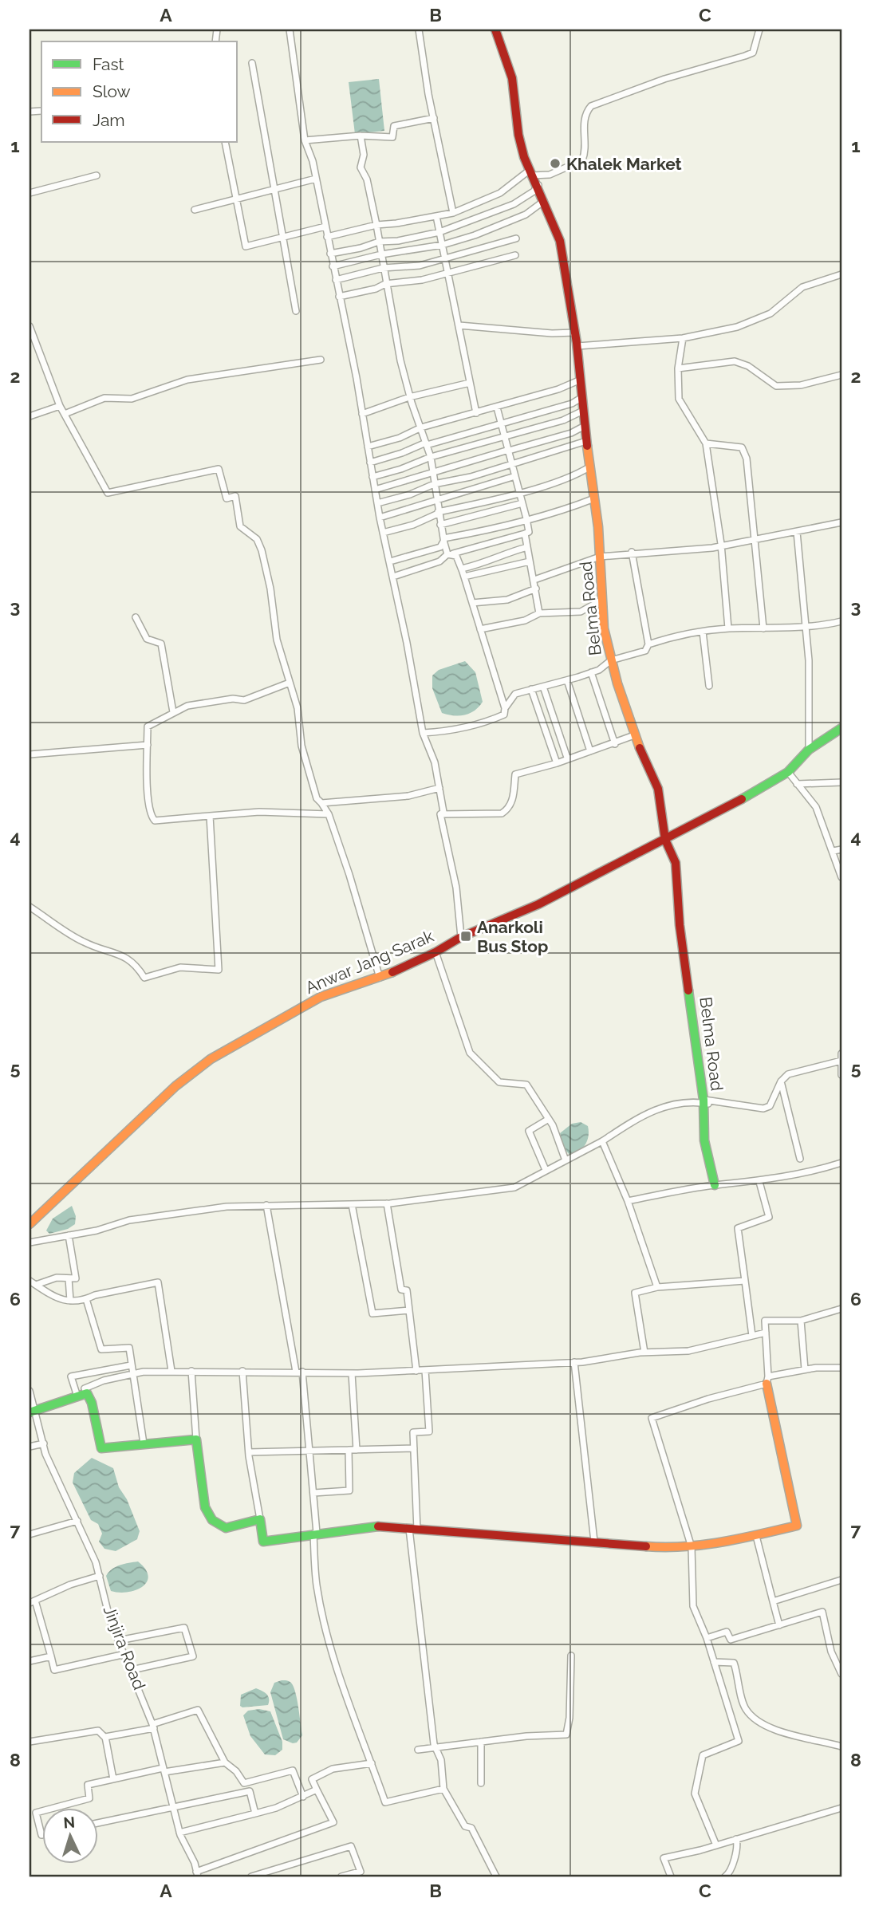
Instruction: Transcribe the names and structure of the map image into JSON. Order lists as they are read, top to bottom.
{
  "streets": {
    "street": ["Belma Road", "Anwar Jang Sarak", "Jinjira Road"]
  },
  "crossings": [
    ["Belma Road", "Anwar Jang Sarak"]
  ],
  "places": {
    "other": ["Khalek Market"],
    "transit": ["Anarkoli Bus Stop"]
  },
  "legend": ["Fast", "Slow", "Jam"],
  "north": "top",
  "grid": {
    "columns": ["A", "B", "C"],
    "rows": [
      "1",
      "2",
      "3",
      "4",
      "5",
      "6",
      "7",
      "8"
    ]
  }
}
